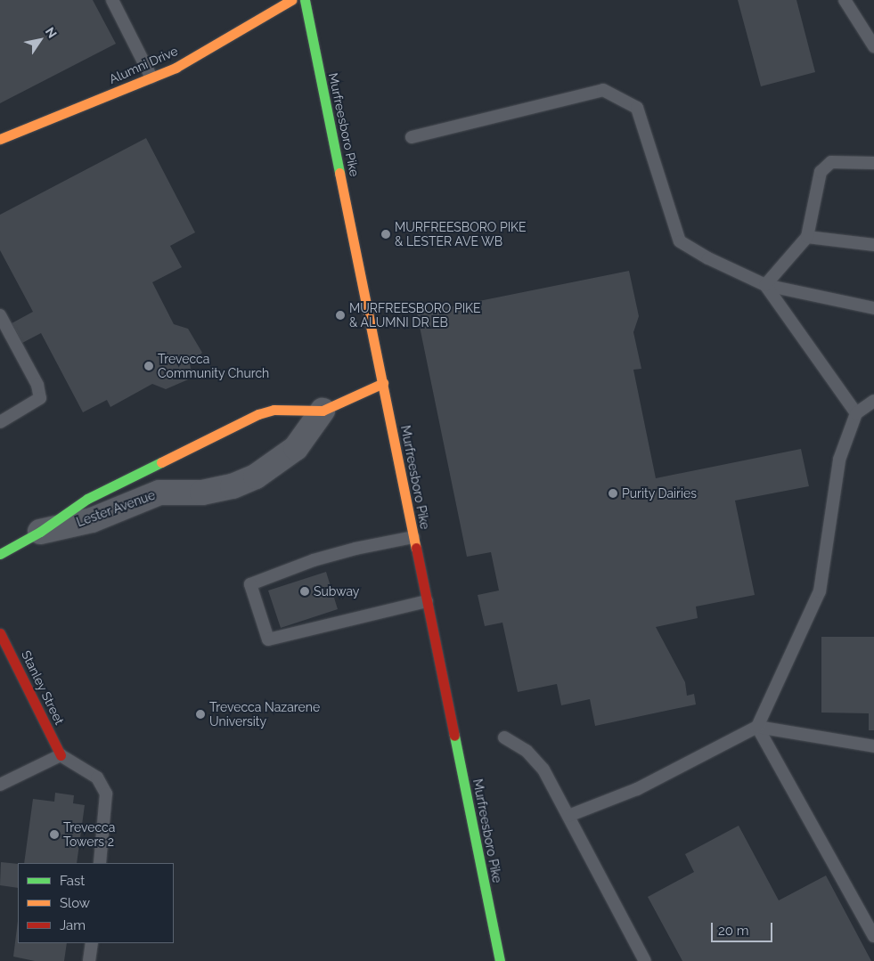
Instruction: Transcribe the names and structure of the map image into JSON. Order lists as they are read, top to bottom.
{
  "streets": {
    "main road": [
      "Alumni Drive",
      "Murfreesboro Pike",
      "Lester Avenue",
      "Stanley Street"
    ]
  },
  "crossings": [
    ["Murfreesboro Pike", "Lester Avenue"]
  ],
  "places": [
    "MURFREESBORO PIKE & LESTER AVE WB",
    "MURFREESBORO PIKE & ALUMNI DR EB",
    "Trevecca Community Church",
    "Purity Dairies",
    "Subway",
    "Trevecca Nazarene University",
    "Trevecca Towers 2"
  ],
  "legend": ["Fast", "Slow", "Jam"],
  "scale_bar": "20 m",
  "north": "top right"
}
